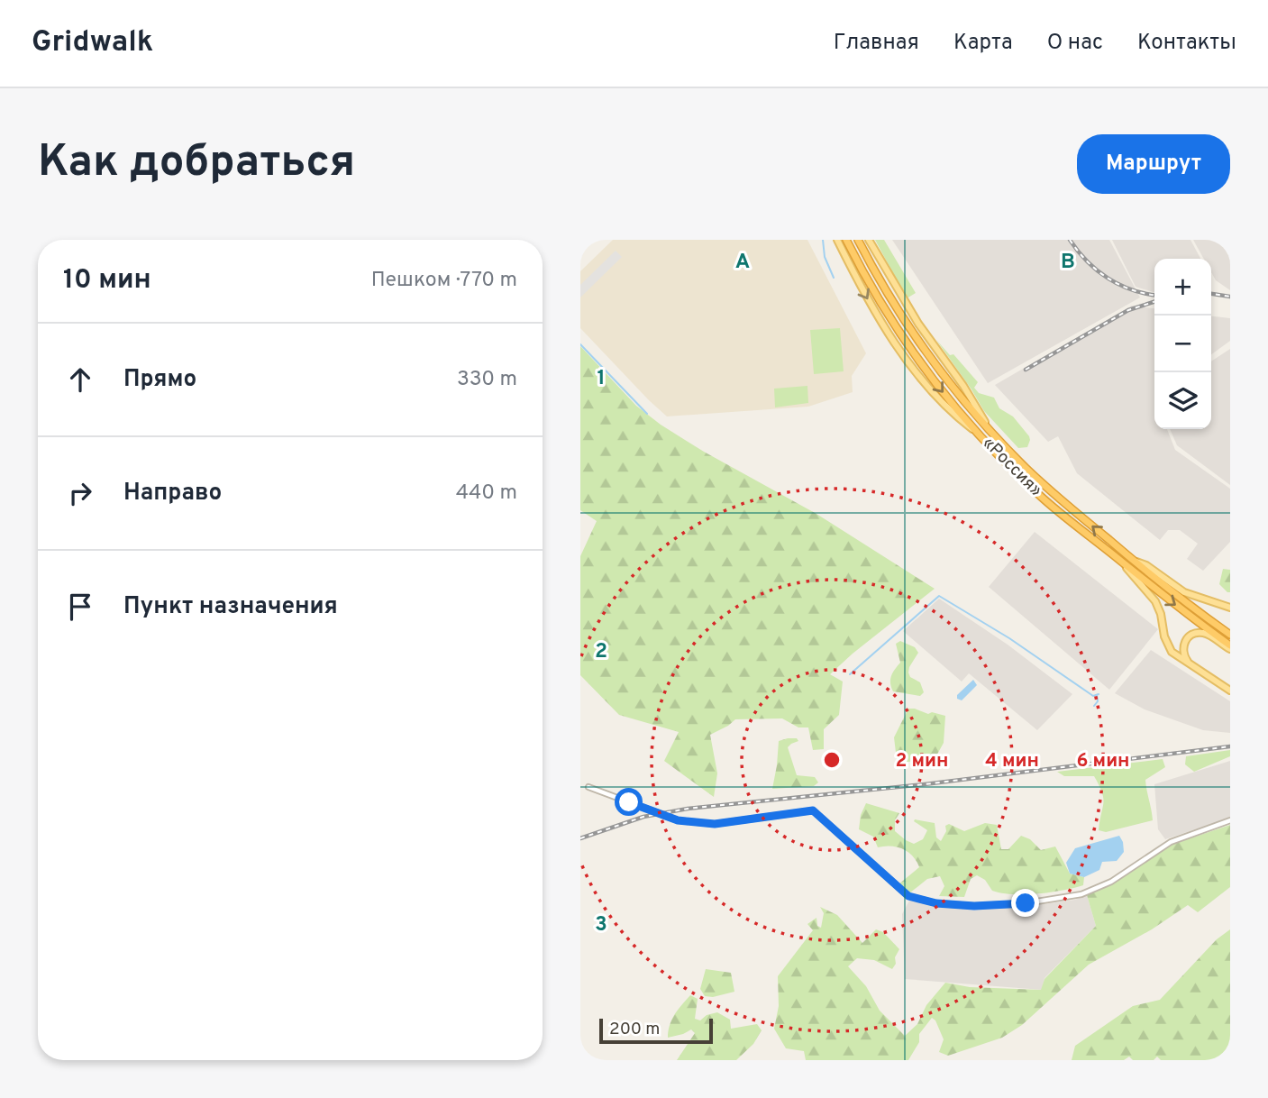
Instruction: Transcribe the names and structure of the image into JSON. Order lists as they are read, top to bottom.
{
  "streets": {
    "highway": ["«Россия»"]
  },
  "scale_bar": "200 m",
  "page": {
    "header": "Gridwalk",
    "nav": [
      "Главная",
      "Карта",
      "О нас",
      "Контакты"
    ],
    "buttons": "Маршрут",
    "title": "Как добраться",
    "heading": ["10 мин", "Пешком · 770 m"],
    "map_buttons": ["+", "−"],
    "list": [
      ["Прямо", "330 m"],
      ["Направо", "440 m"],
      "Пункт назначения"
    ],
    "scale": "200 m"
  },
  "grid": {
    "columns": ["A", "B"],
    "rows": ["1", "2", "3"]
  },
  "rings": ["2 мин", "4 мин", "6 мин"]
}
